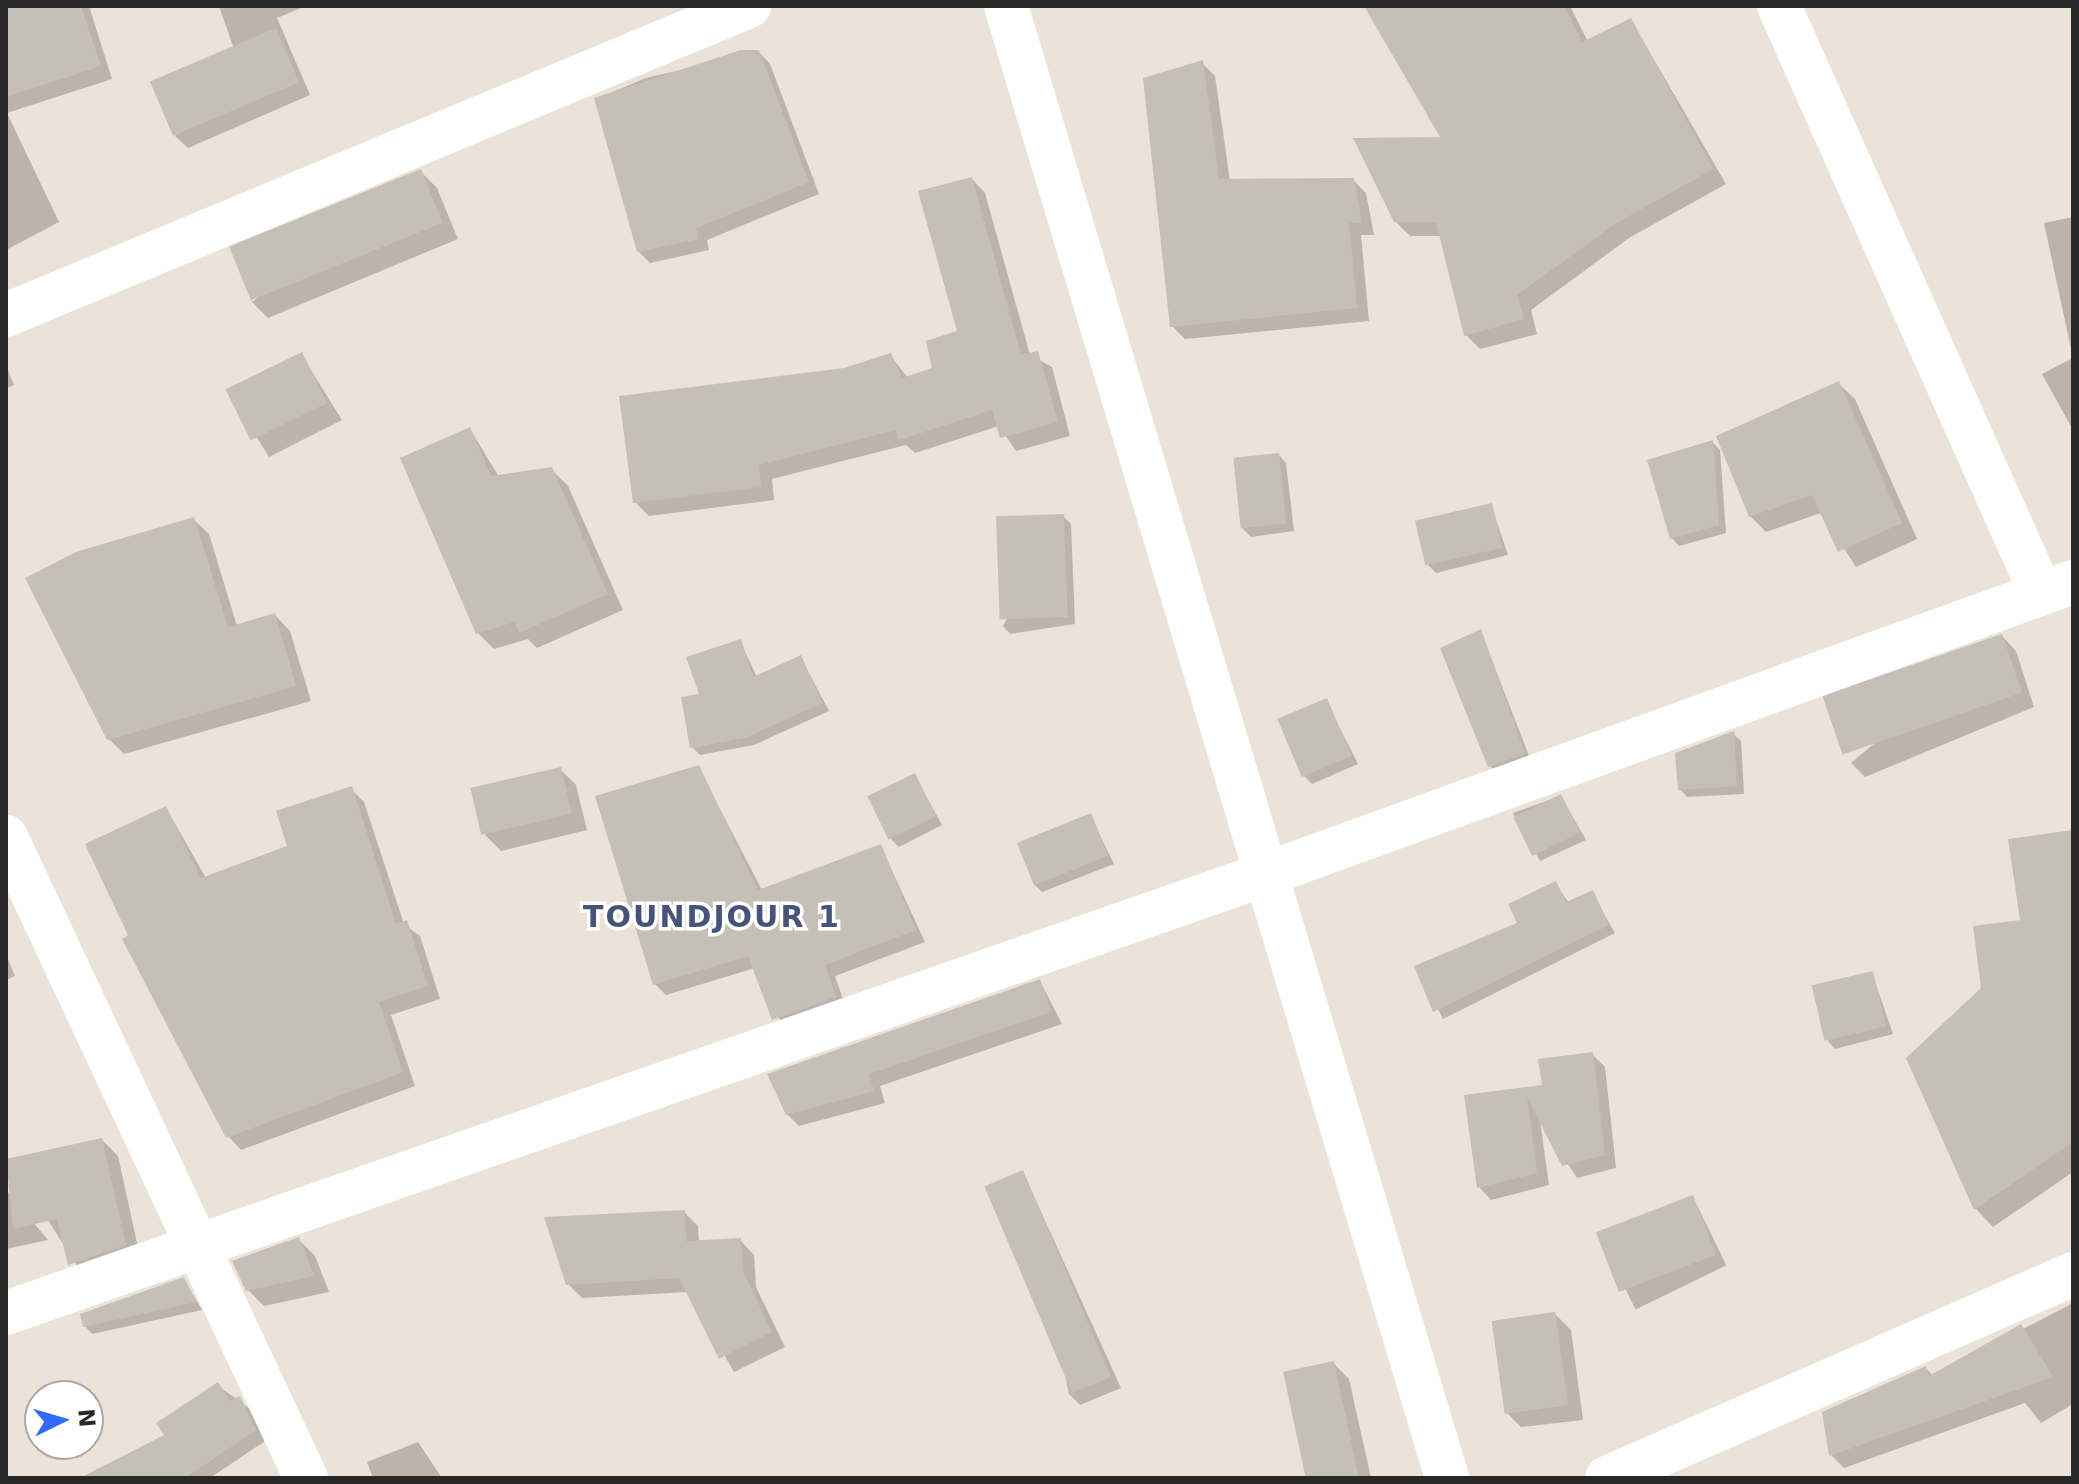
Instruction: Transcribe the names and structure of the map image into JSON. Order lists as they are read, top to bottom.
{
  "districts": ["TOUNDJOUR 1"],
  "north": "right"
}
